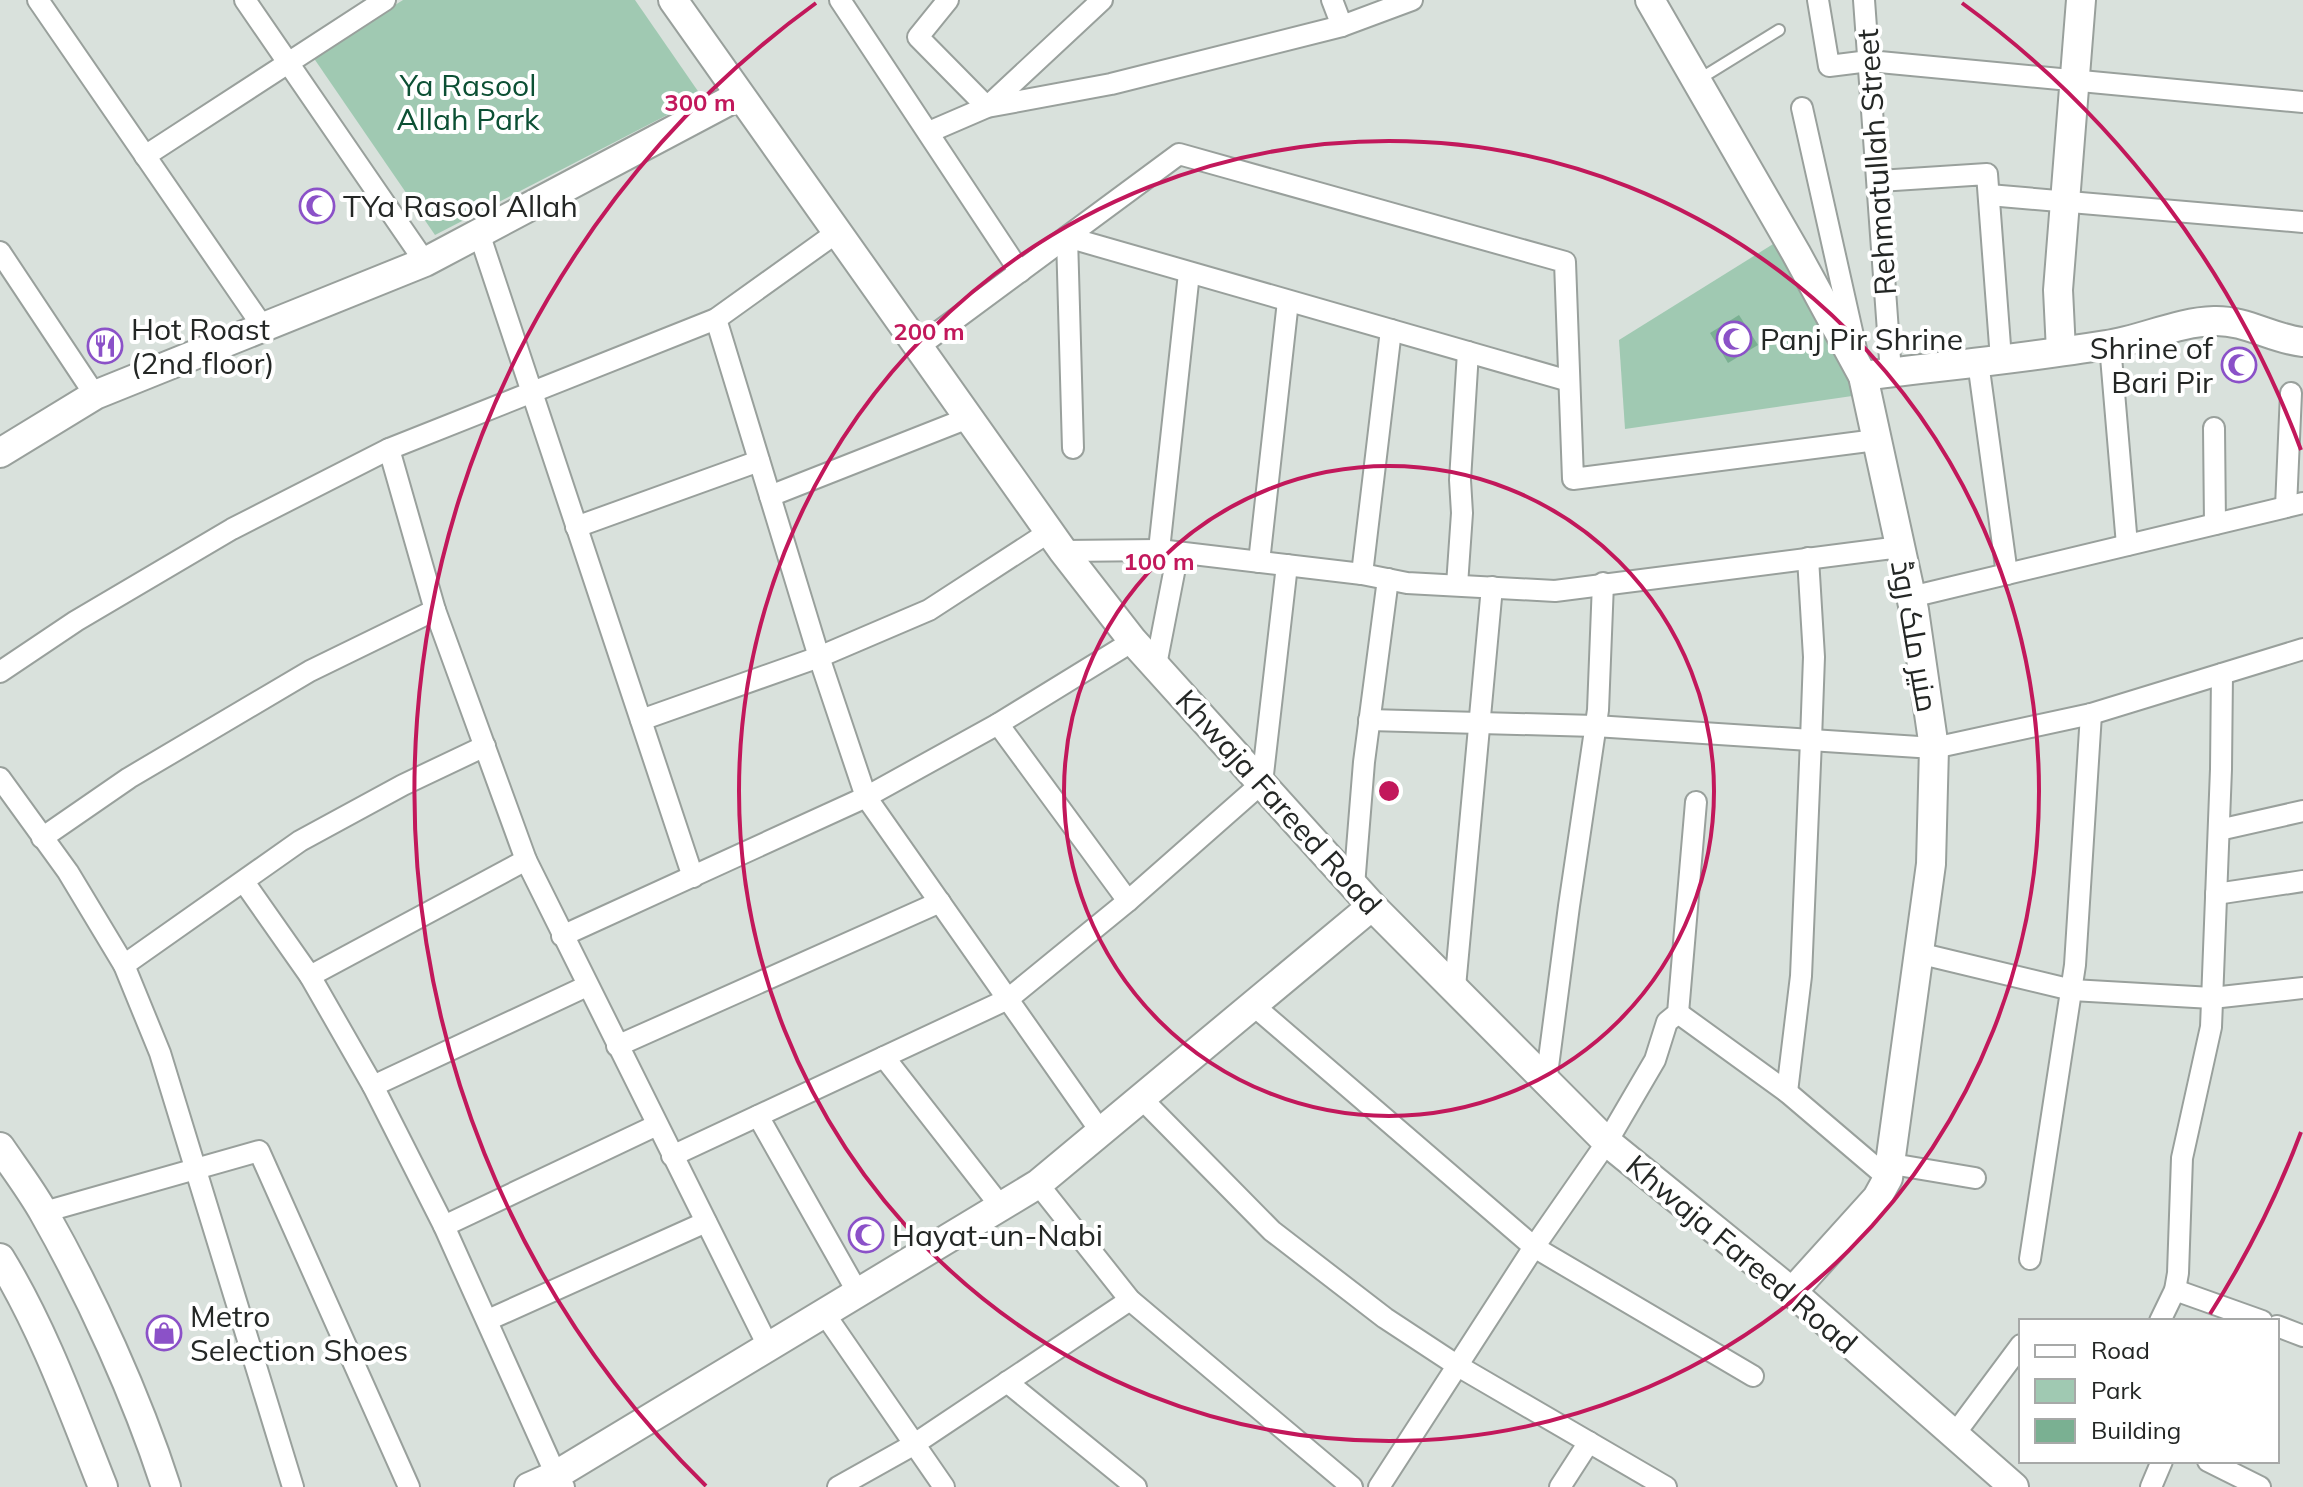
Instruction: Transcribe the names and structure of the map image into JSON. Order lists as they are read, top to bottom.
{
  "streets": {
    "street": ["Rehmatullah Street", "منیر ملک روڈ", "Khwaja Fareed Road"]
  },
  "crossings": [
    ["منیر ملک روڈ", "Khwaja Fareed Road"]
  ],
  "parks": ["Ya Rasool Allah Park"],
  "places": {
    "mosque": [
      "TYa Rasool Allah",
      "Panj Pir Shrine",
      "Shrine of Bari Pir",
      "Hayat-un-Nabi"
    ],
    "restaurant": ["Hot Roast (2nd floor)"],
    "shop": ["Metro Selection Shoes"]
  },
  "legend": ["Road", "Park", "Building"],
  "rings": ["300 m", "200 m", "100 m"]
}
